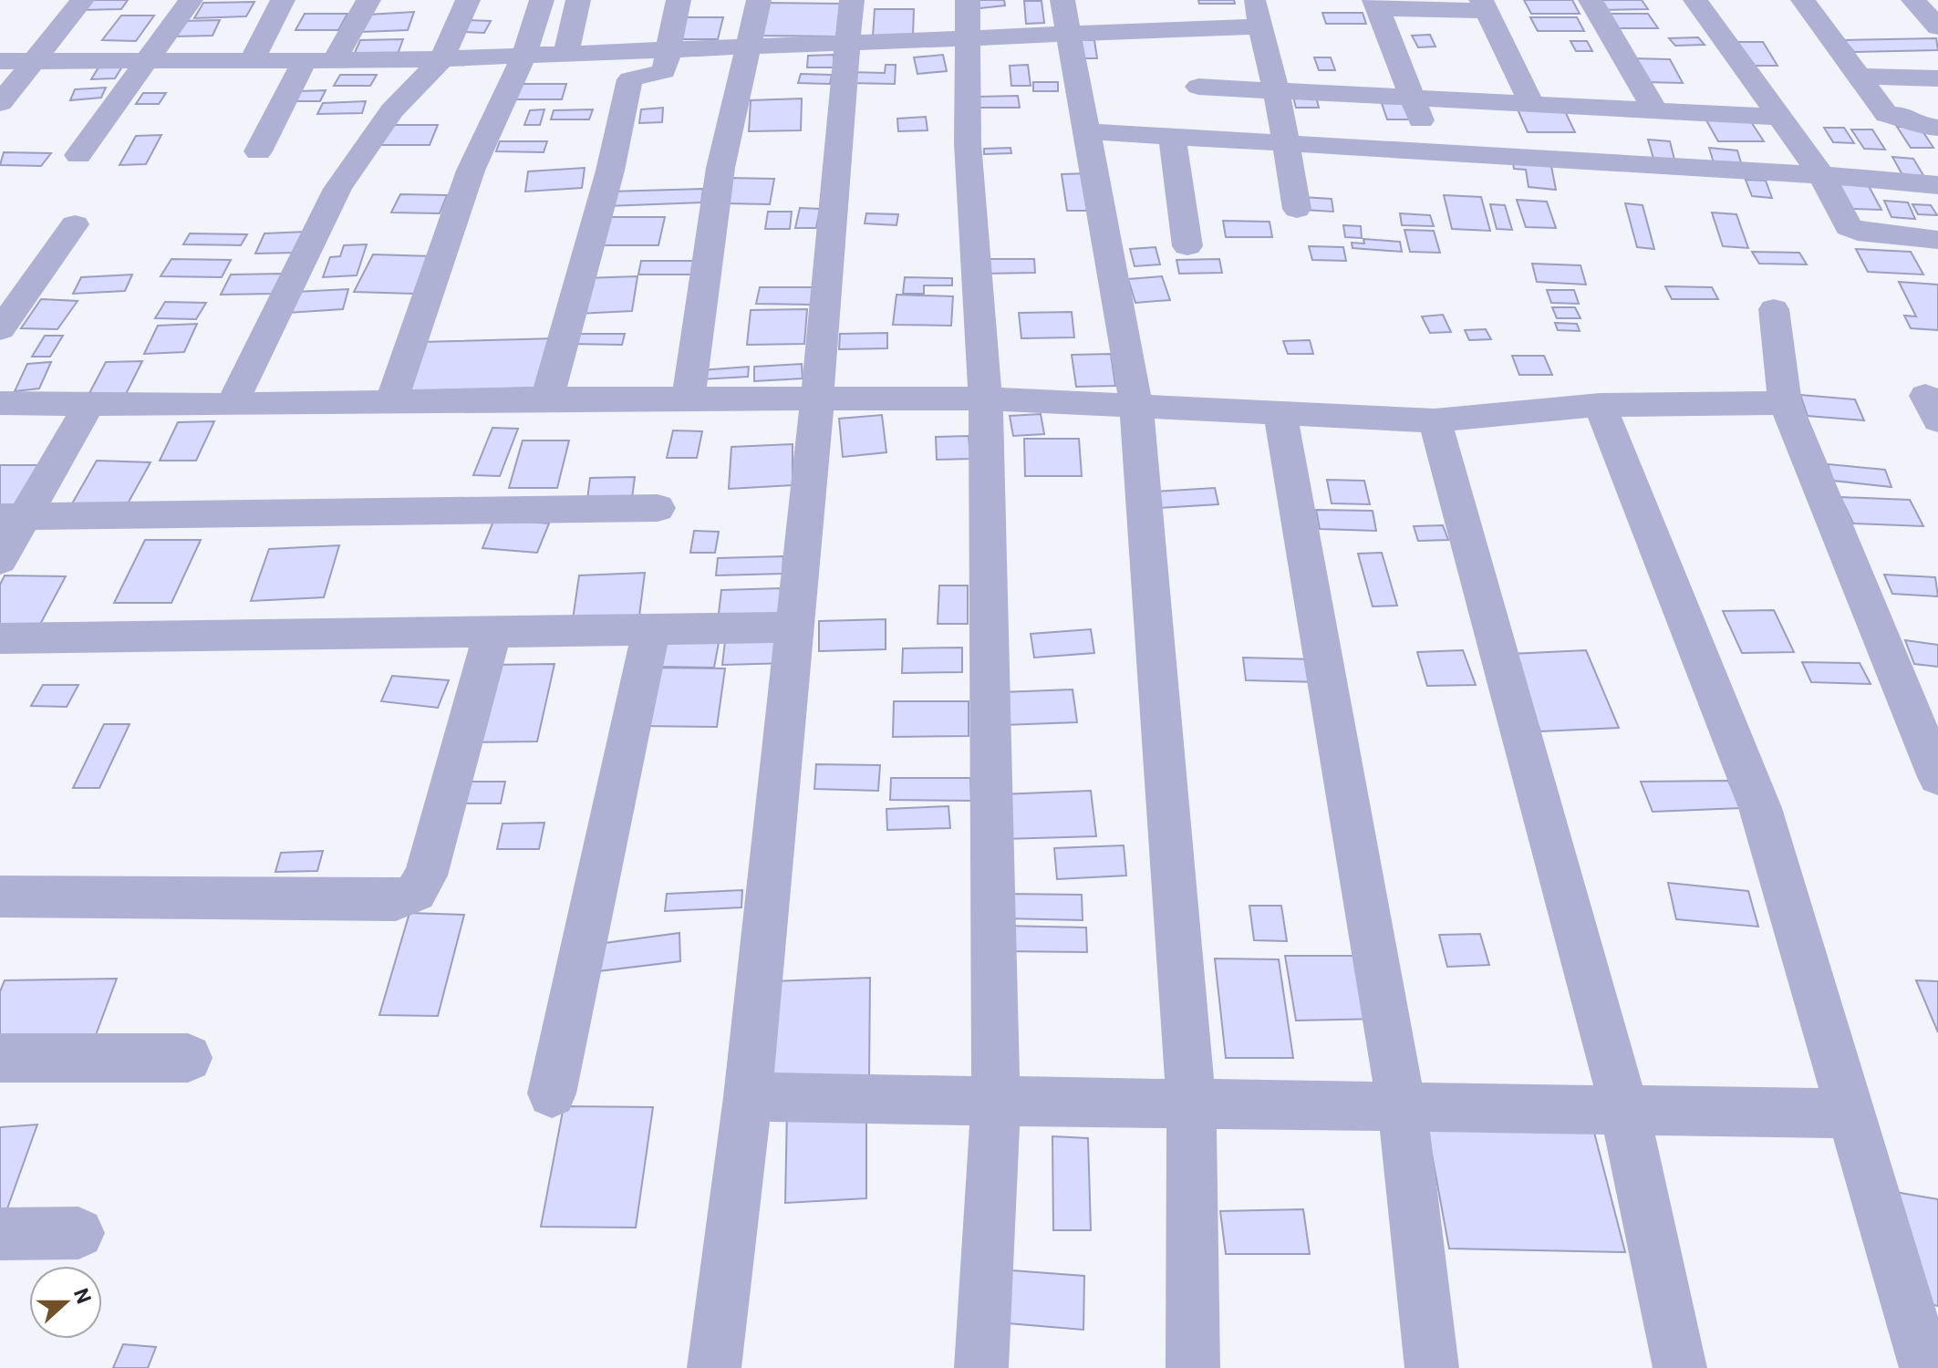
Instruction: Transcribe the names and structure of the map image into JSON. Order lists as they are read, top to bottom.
{
  "north": "right"
}
